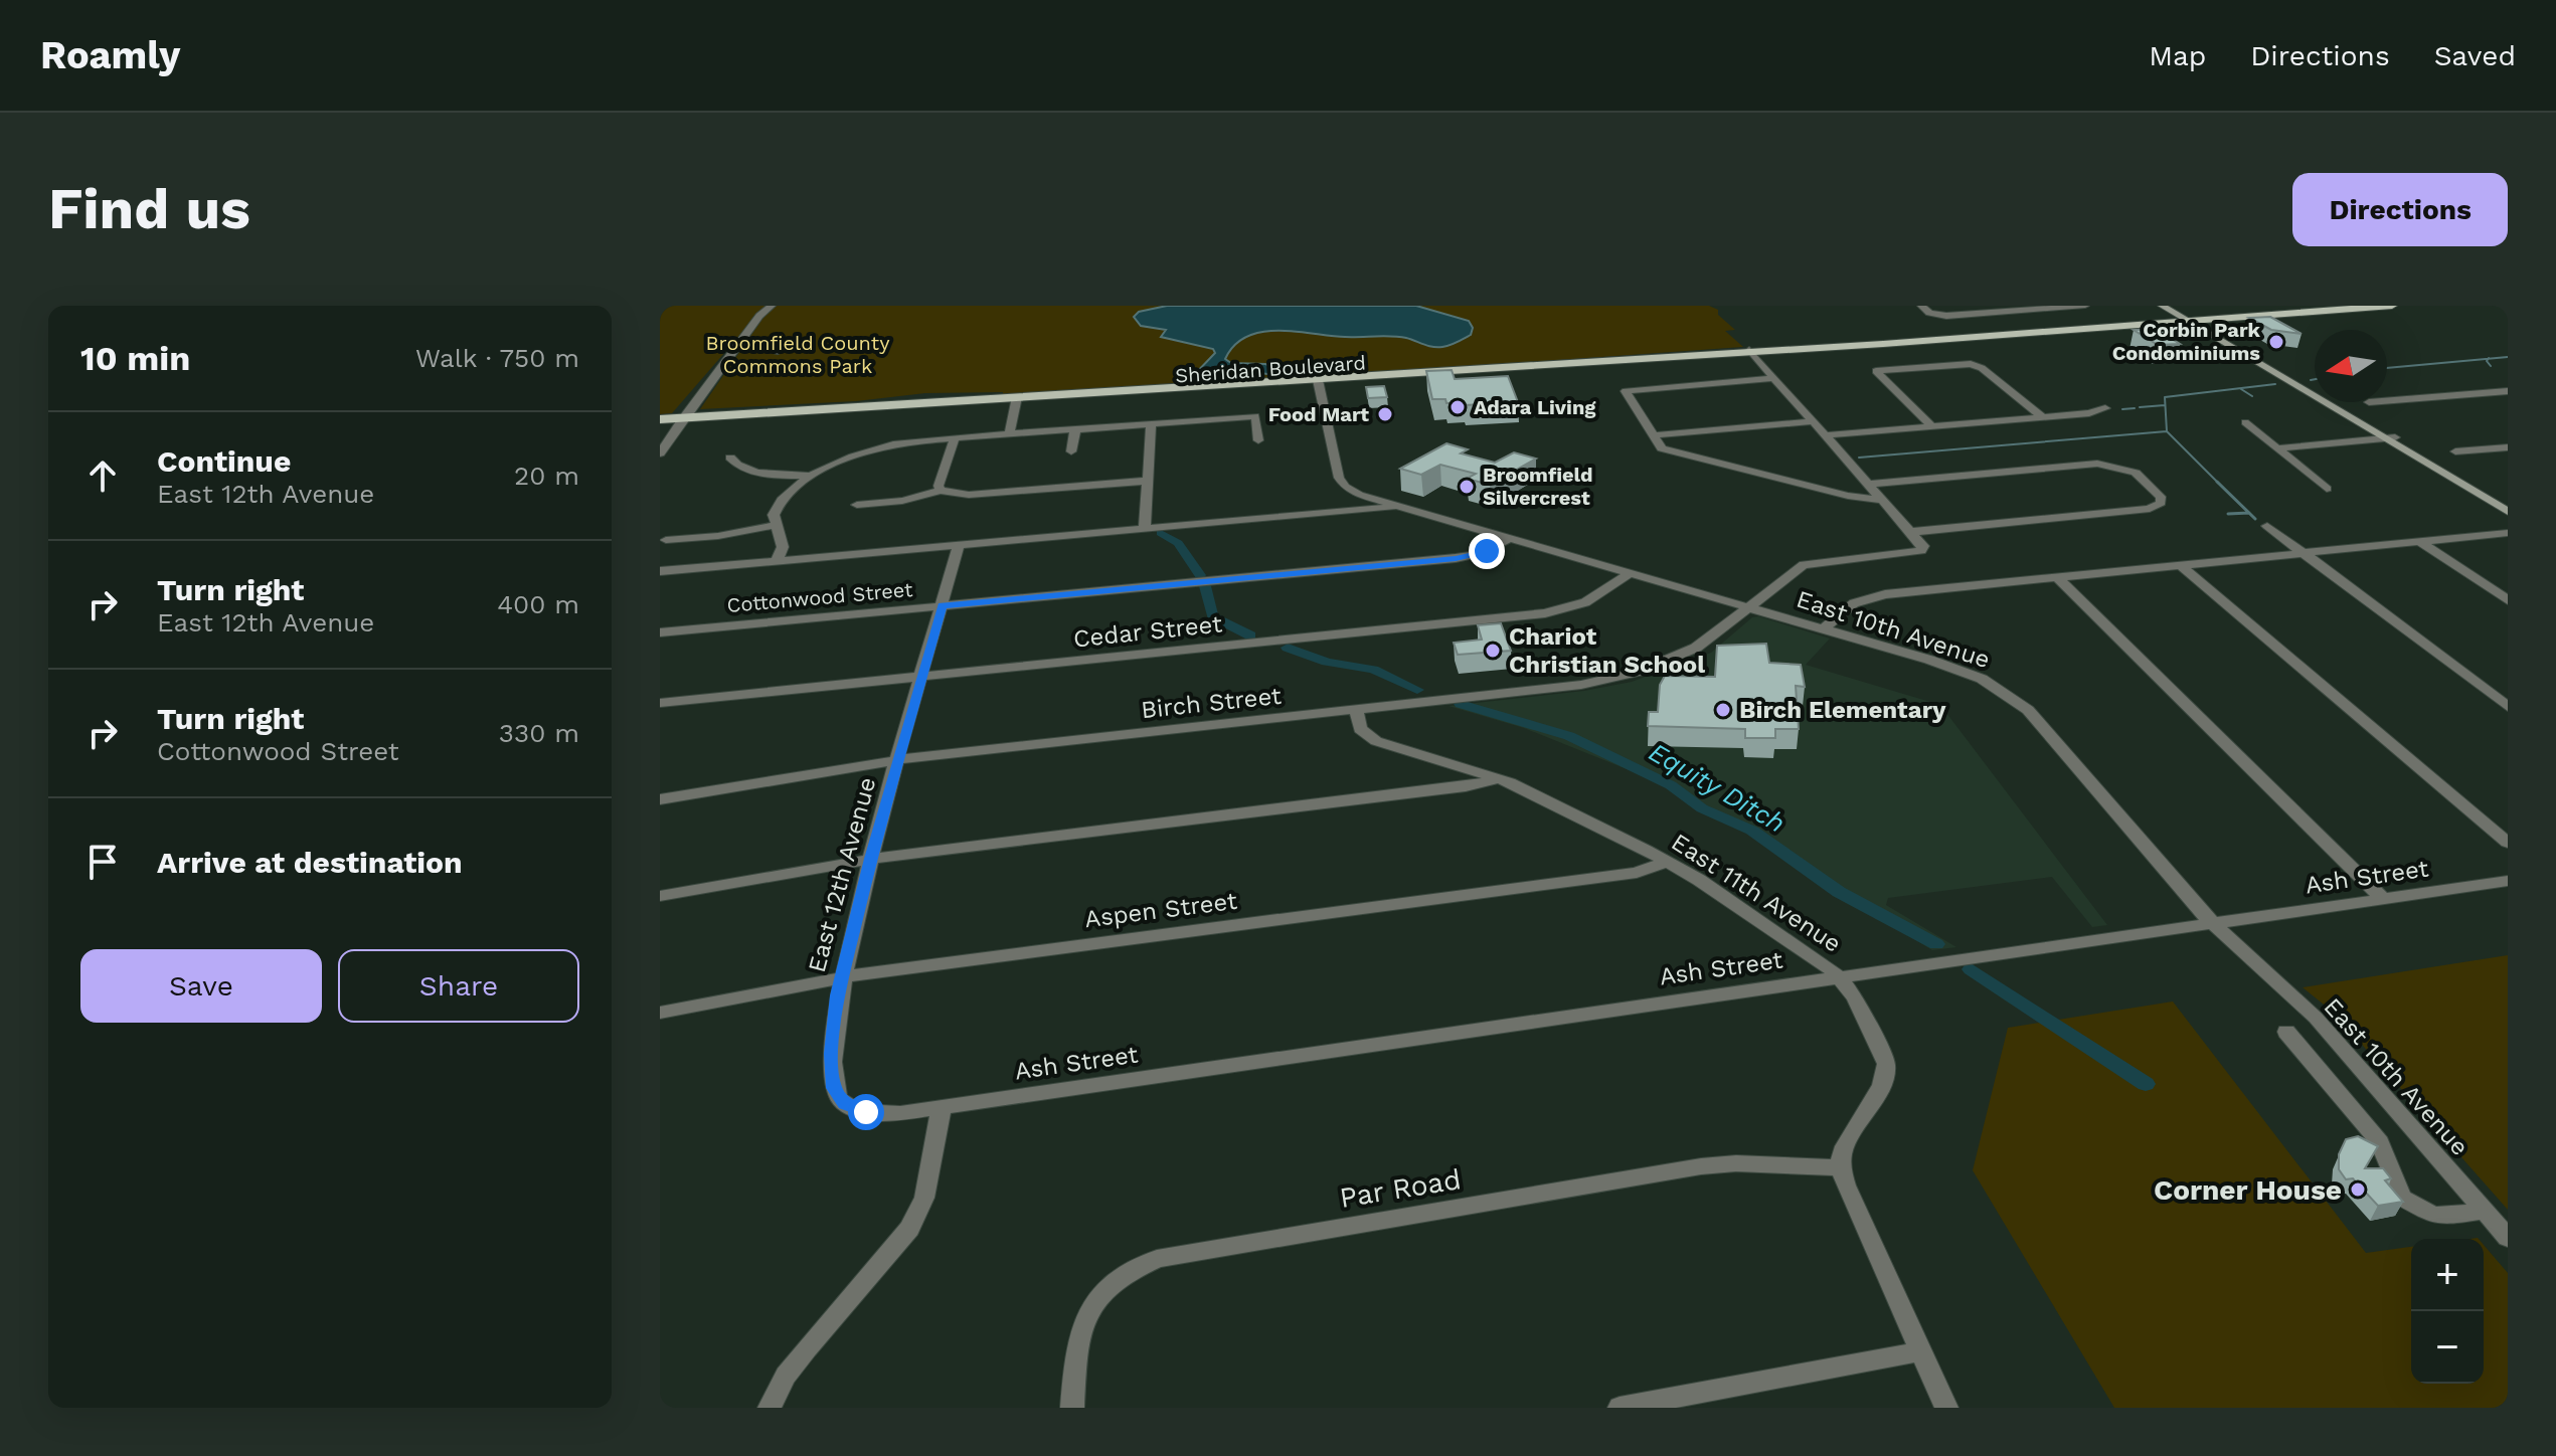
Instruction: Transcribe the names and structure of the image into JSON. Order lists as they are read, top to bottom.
{
  "streets": {
    "main road": ["Sheridan Boulevard"],
    "street": [
      "Cottonwood Street",
      "East 10th Avenue",
      "Cedar Street",
      "Birch Street",
      "East 12th Avenue",
      "Ash Street",
      "East 11th Avenue",
      "Aspen Street",
      "Par Road"
    ]
  },
  "crossings": [
    ["Sheridan Boulevard", "East 10th Avenue"],
    ["Cottonwood Street", "East 10th Avenue"],
    ["Cottonwood Street", "East 12th Avenue"],
    ["East 10th Avenue", "Cedar Street"],
    ["East 10th Avenue", "Birch Street"],
    ["East 10th Avenue", "Ash Street"],
    ["Cedar Street", "East 12th Avenue"],
    ["Birch Street", "East 12th Avenue"],
    ["Birch Street", "East 11th Avenue"],
    ["East 12th Avenue", "Ash Street"],
    ["East 12th Avenue", "Aspen Street"],
    ["Ash Street", "East 11th Avenue"],
    ["East 11th Avenue", "Aspen Street"],
    ["East 11th Avenue", "Par Road"]
  ],
  "water": ["Equity Ditch"],
  "parks": ["Broomfield County Commons Park"],
  "places": [
    "Corbin Park Condominiums",
    "Adara Living",
    "Food Mart",
    "Broomfield Silvercrest",
    "Chariot Christian School",
    "Birch Elementary",
    "Corner House"
  ],
  "north": "left",
  "page": {
    "header": "Roamly",
    "nav": ["Map", "Directions", "Saved"],
    "buttons": [
      "Directions",
      ["Save", "Share"]
    ],
    "title": "Find us",
    "heading": ["10 min", "Walk · 750 m"],
    "list": [
      ["Continue", "East 12th Avenue", "20 m"],
      ["Turn right", "East 12th Avenue", "400 m"],
      ["Turn right", "Cottonwood Street", "330 m"],
      "Arrive at destination"
    ],
    "map_buttons": ["+", "−"]
  }
}
